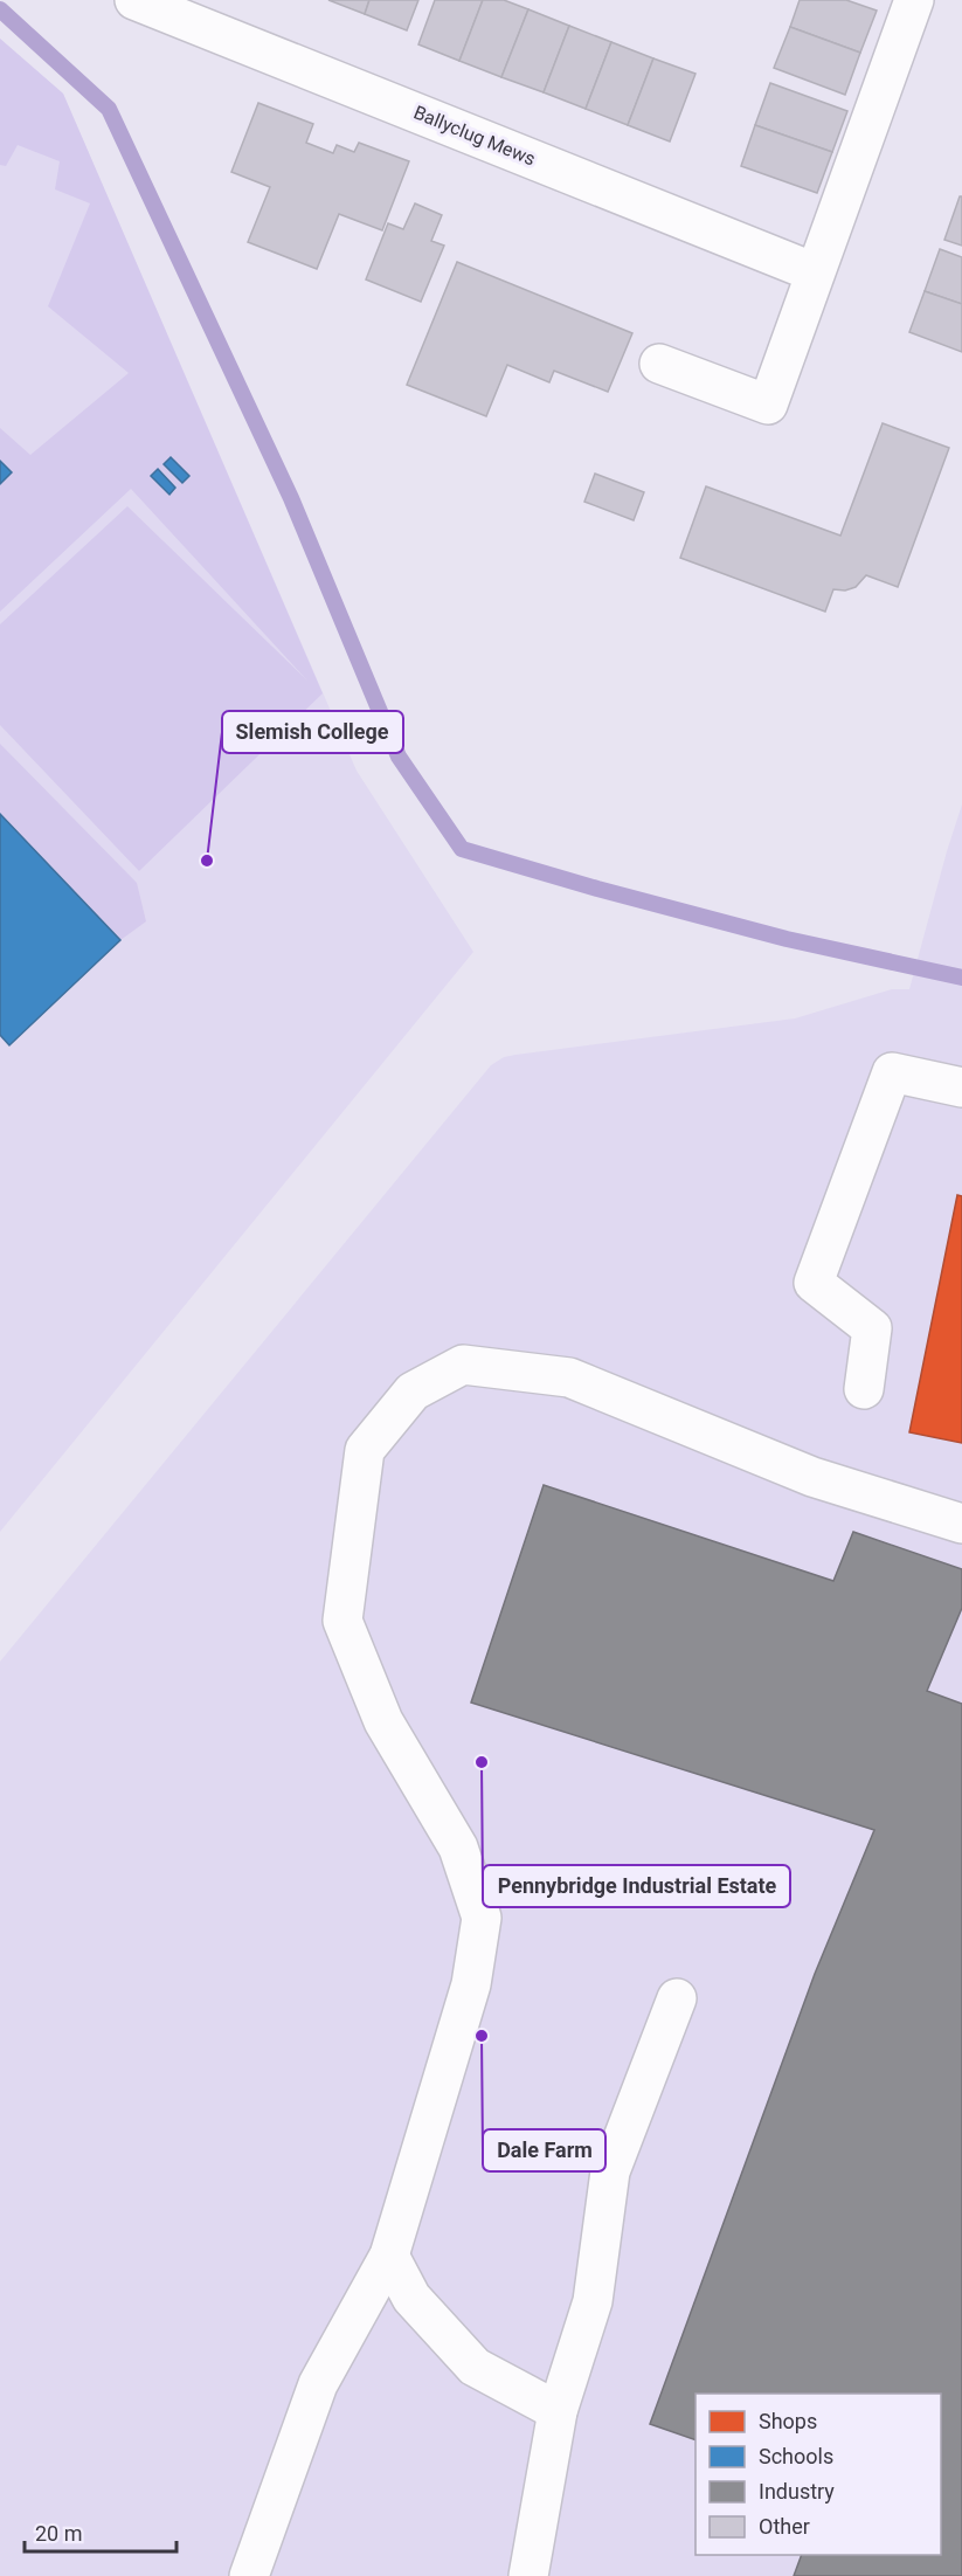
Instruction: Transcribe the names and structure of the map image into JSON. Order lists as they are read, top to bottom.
{
  "streets": {
    "street": ["Ballyclug Mews"]
  },
  "places": ["Slemish College", "Pennybridge Industrial Estate", "Dale Farm"],
  "legend": [
    "Shops",
    "Schools",
    "Industry",
    "Other"
  ],
  "scale_bar": "20 m"
}
